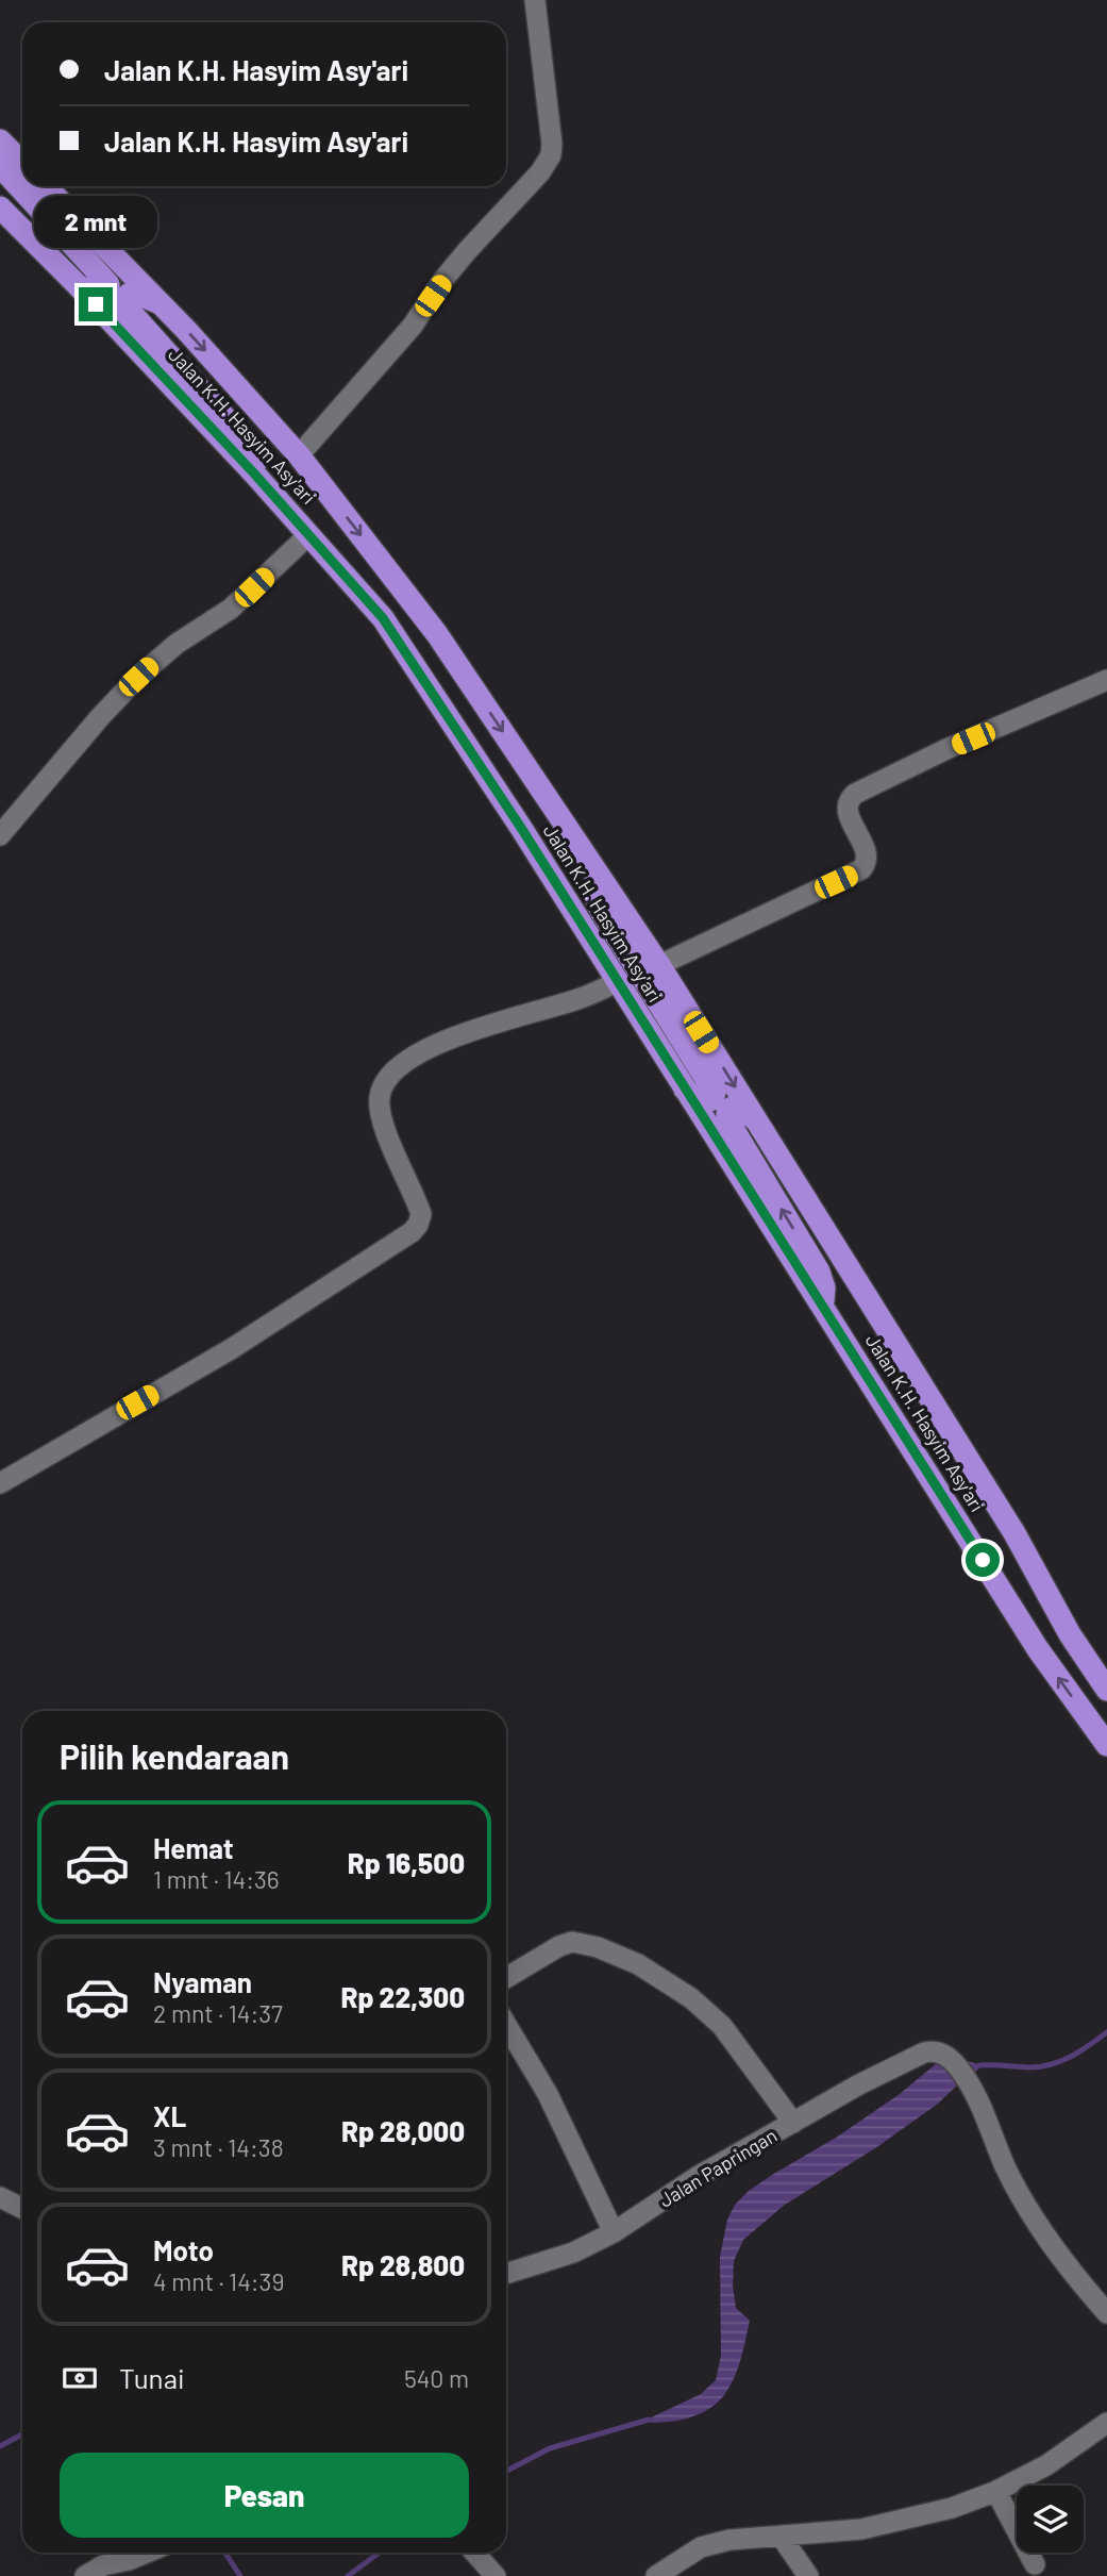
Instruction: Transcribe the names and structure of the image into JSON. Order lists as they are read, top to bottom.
{
  "streets": {
    "highway": ["Jalan K.H. Hasyim Asy'ari"],
    "street": ["Jalan Papringan"]
  },
  "page": {
    "banner": ["Jalan K.H. Hasyim Asy'ari", "Jalan K.H. Hasyim Asy'ari"],
    "bubble": "2 mnt",
    "heading": "Pilih kendaraan",
    "list": [
      {
        "name": "Hemat",
        "note": "1 mnt · 14:36",
        "value": "Rp 16,500"
      },
      {
        "name": "Nyaman",
        "note": "2 mnt · 14:37",
        "value": "Rp 22,300"
      },
      {
        "name": "XL",
        "note": "3 mnt · 14:38",
        "value": "Rp 28,000"
      },
      {
        "name": "Moto",
        "note": "4 mnt · 14:39",
        "value": "Rp 28,800"
      }
    ],
    "pay": ["Tunai", "540 m"],
    "buttons": "Pesan"
  }
}
